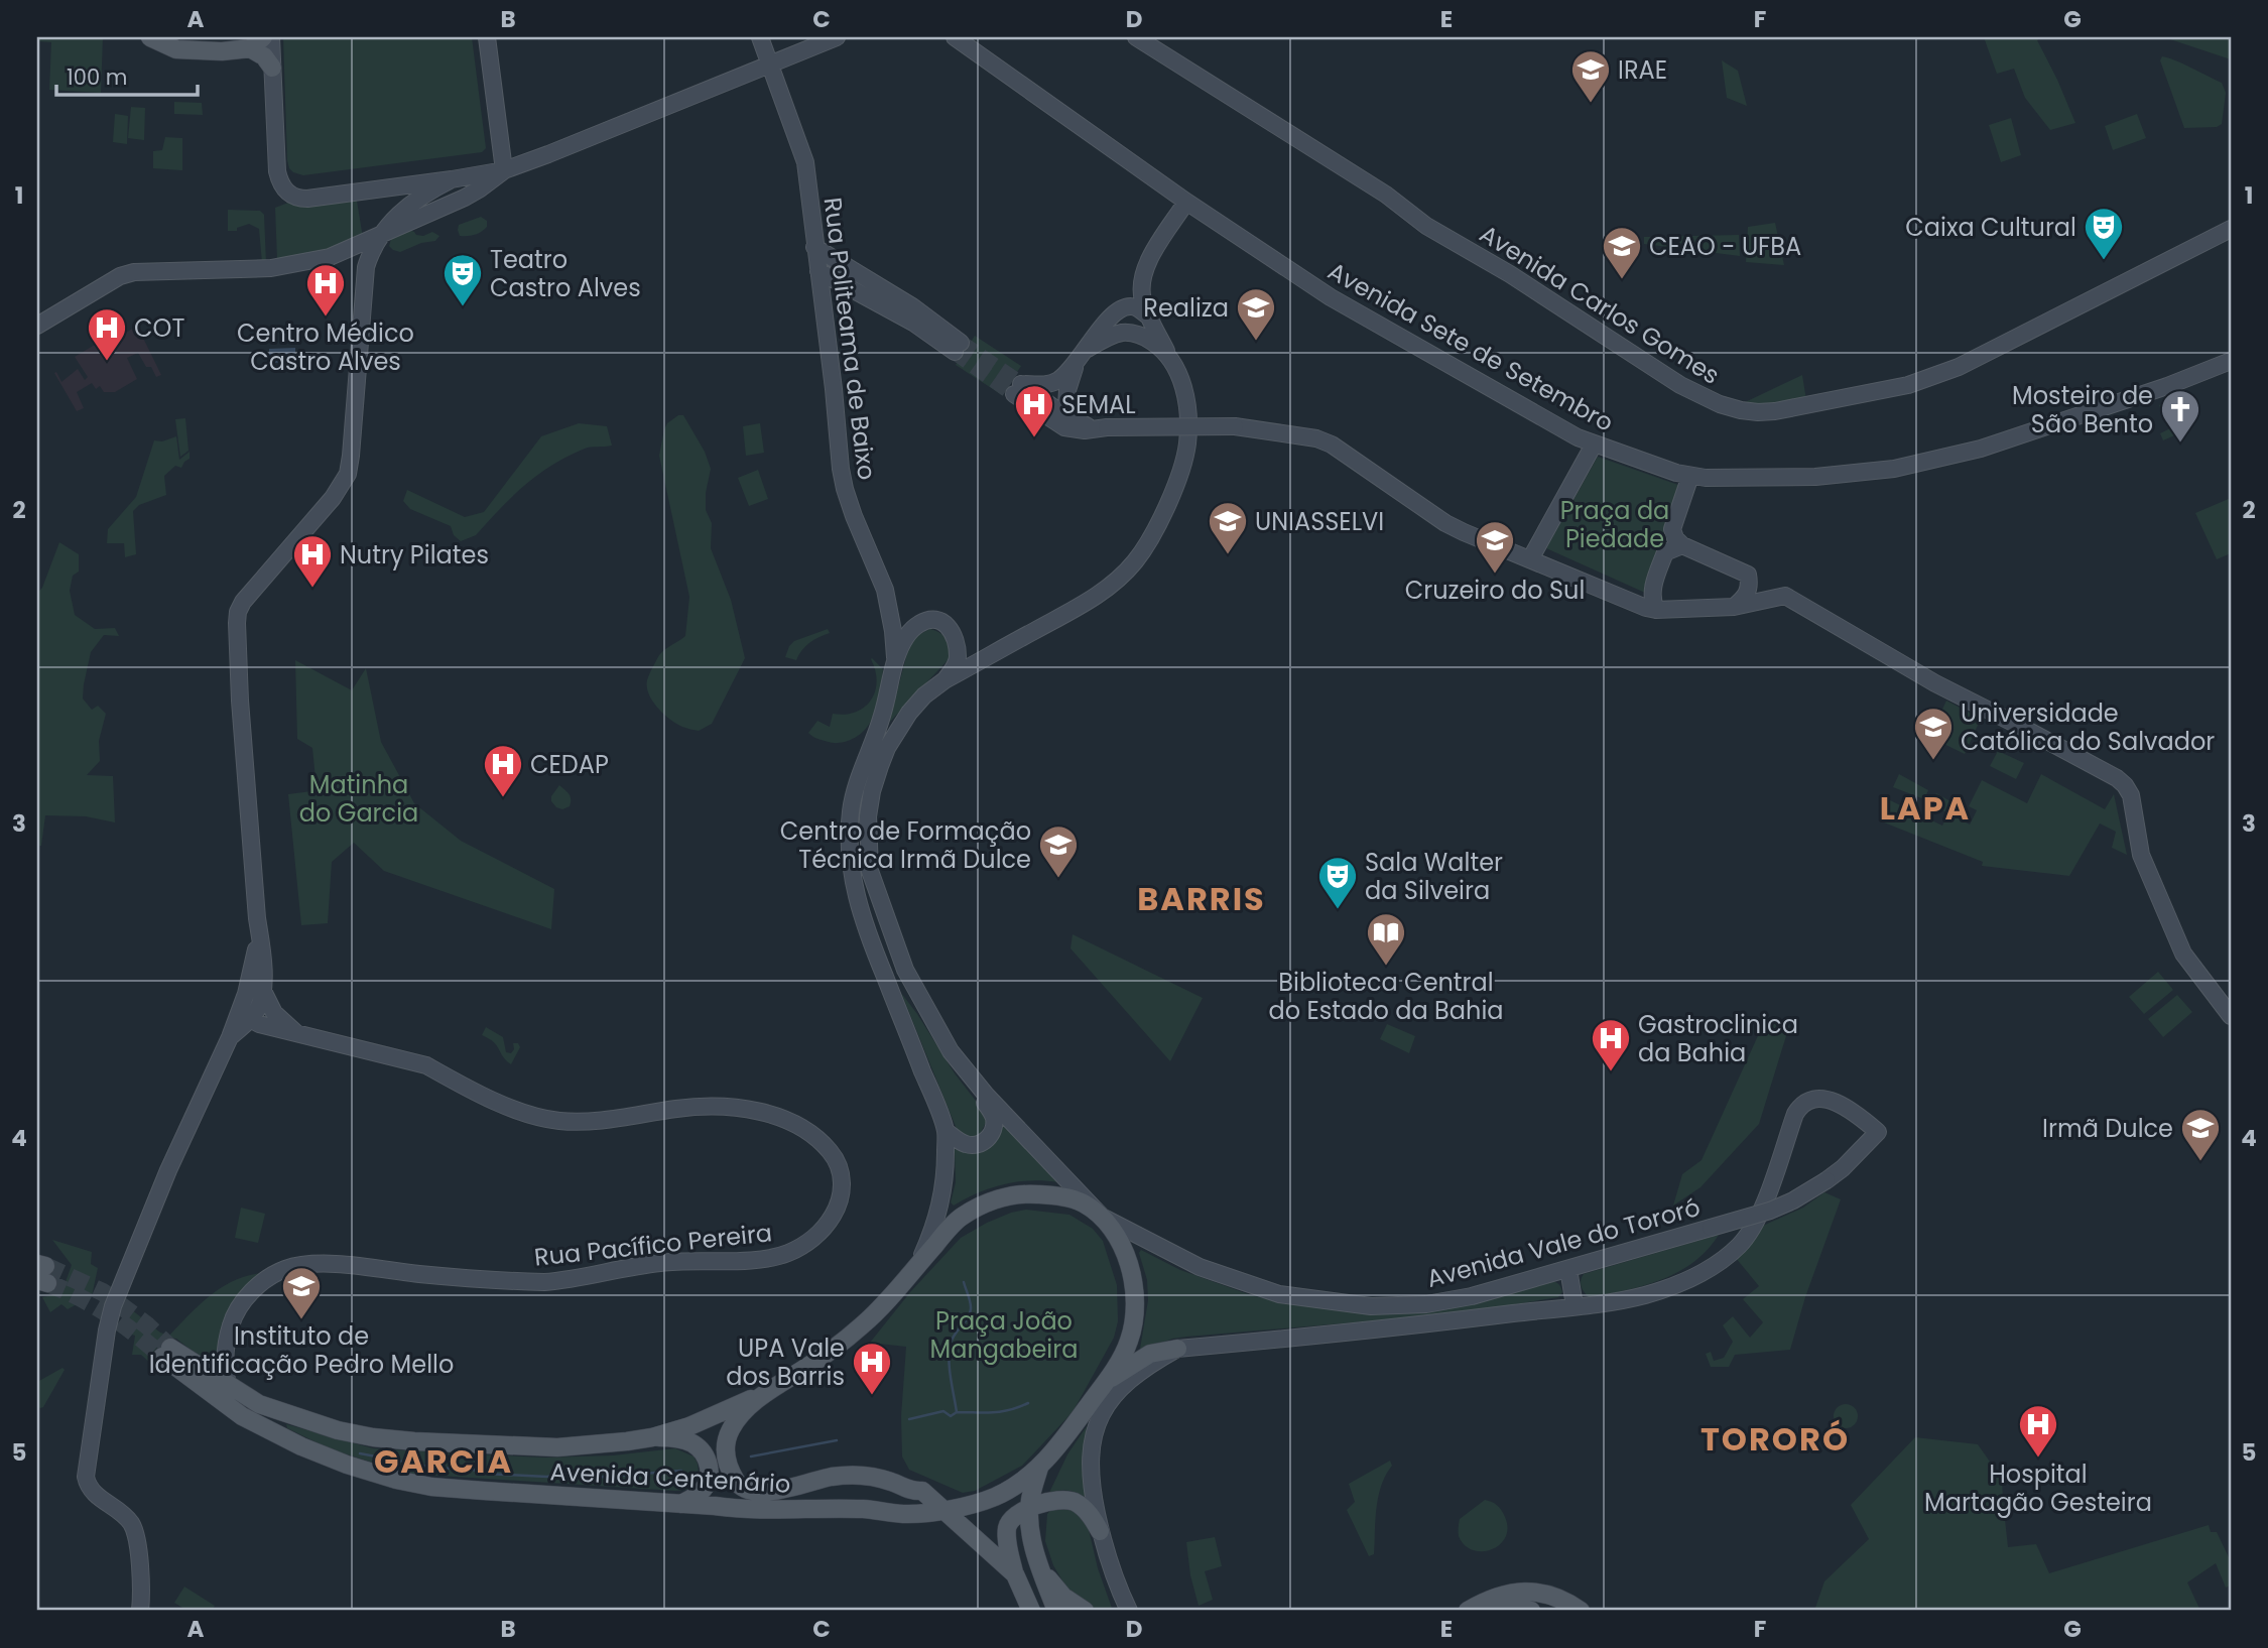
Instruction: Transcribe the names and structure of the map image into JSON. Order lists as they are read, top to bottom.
{
  "streets": {
    "main road": ["Avenida Centenário"],
    "street": [
      "Avenida Carlos Gomes",
      "Rua Politeama de Baixo",
      "Avenida Sete de Setembro",
      "Avenida Vale do Tororó",
      "Rua Pacífico Pereira"
    ]
  },
  "crossings": [
    ["Rua Pacífico Pereira", "Avenida Centenário"]
  ],
  "districts": [
    "LAPA",
    "BARRIS",
    "TORORÓ",
    "GARCIA"
  ],
  "parks": ["Praça da Piedade", "Matinha do Garcia", "Praça João Mangabeira"],
  "places": {
    "school or university": [
      "IRAE",
      "CEAO - UFBA",
      "Realiza",
      "UNIASSELVI",
      "Cruzeiro do Sul",
      "Universidade Católica do Salvador",
      "Centro de Formação Técnica Irmã Dulce",
      "Irmã Dulce",
      "Instituto de Identificação Pedro Mello"
    ],
    "theatre": ["Caixa Cultural", "Teatro Castro Alves", "Sala Walter da Silveira"],
    "hospital": [
      "Centro Médico Castro Alves",
      "COT",
      "SEMAL",
      "Nutry Pilates",
      "CEDAP",
      "Gastroclinica da Bahia",
      "UPA Vale dos Barris",
      "Hospital Martagão Gesteira"
    ],
    "church": ["Mosteiro de São Bento"],
    "library": ["Biblioteca Central do Estado da Bahia"]
  },
  "scale_bar": "100 m",
  "grid": {
    "columns": [
      "A",
      "B",
      "C",
      "D",
      "E",
      "F",
      "G"
    ],
    "rows": [
      "1",
      "2",
      "3",
      "4",
      "5"
    ]
  }
}
